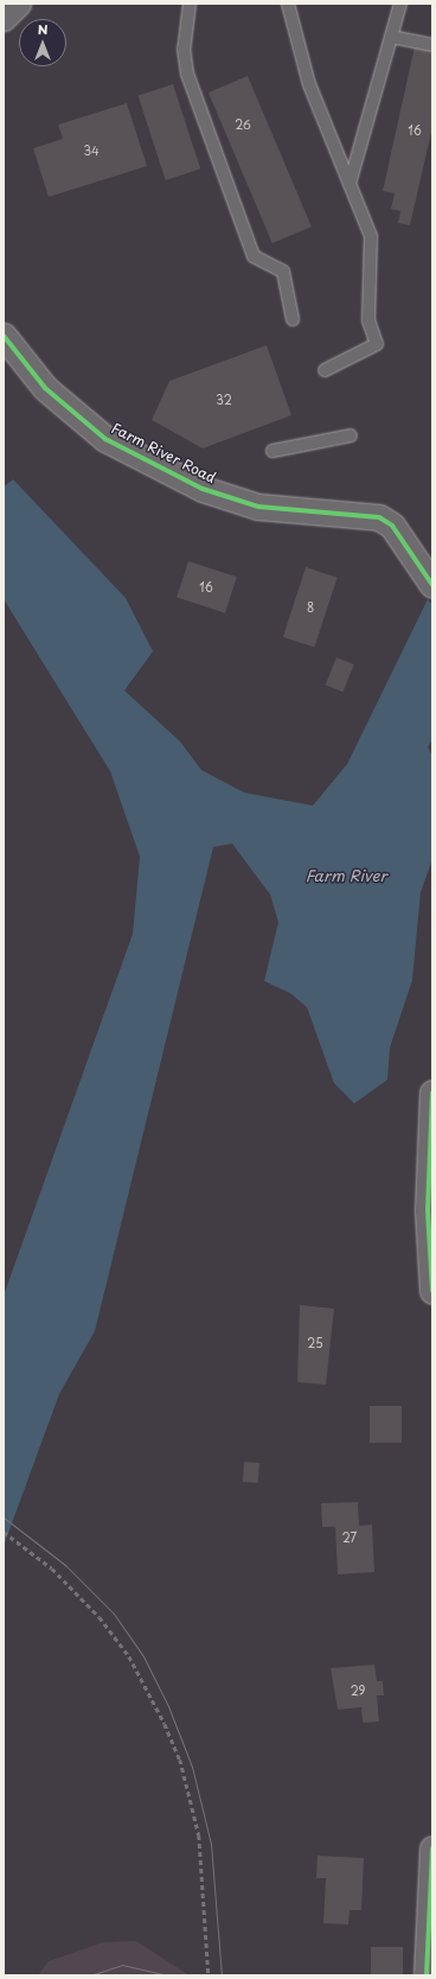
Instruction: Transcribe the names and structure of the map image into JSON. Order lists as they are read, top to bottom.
{
  "streets": {
    "street": ["Farm River Road"]
  },
  "water": ["Farm River"],
  "house_numbers": [
    "26",
    "16",
    "34",
    "32",
    "16",
    "8",
    "25",
    "27",
    "29"
  ],
  "north": "top"
}
